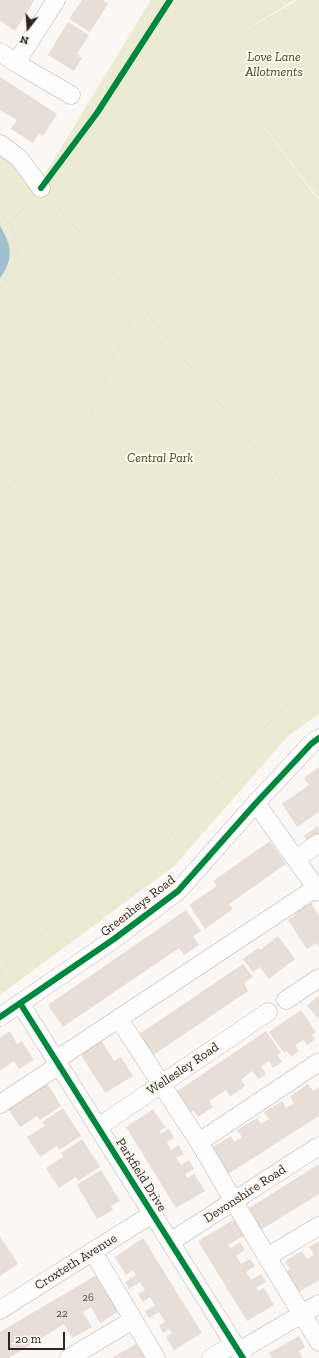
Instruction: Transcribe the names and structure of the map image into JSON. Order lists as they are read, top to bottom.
{
  "streets": {
    "street": [
      "Greenheys Road",
      "Wellesley Road",
      "Parkfield Drive",
      "Devonshire Road",
      "Croxteth Avenue"
    ]
  },
  "crossings": [
    ["Greenheys Road", "Parkfield Drive"],
    ["Wellesley Road", "Parkfield Drive"],
    ["Parkfield Drive", "Devonshire Road"],
    ["Parkfield Drive", "Croxteth Avenue"]
  ],
  "parks": ["Love Lane Allotments", "Central Park"],
  "house_numbers": ["26", "22"],
  "scale_bar": "20 m",
  "north": "bottom"
}
